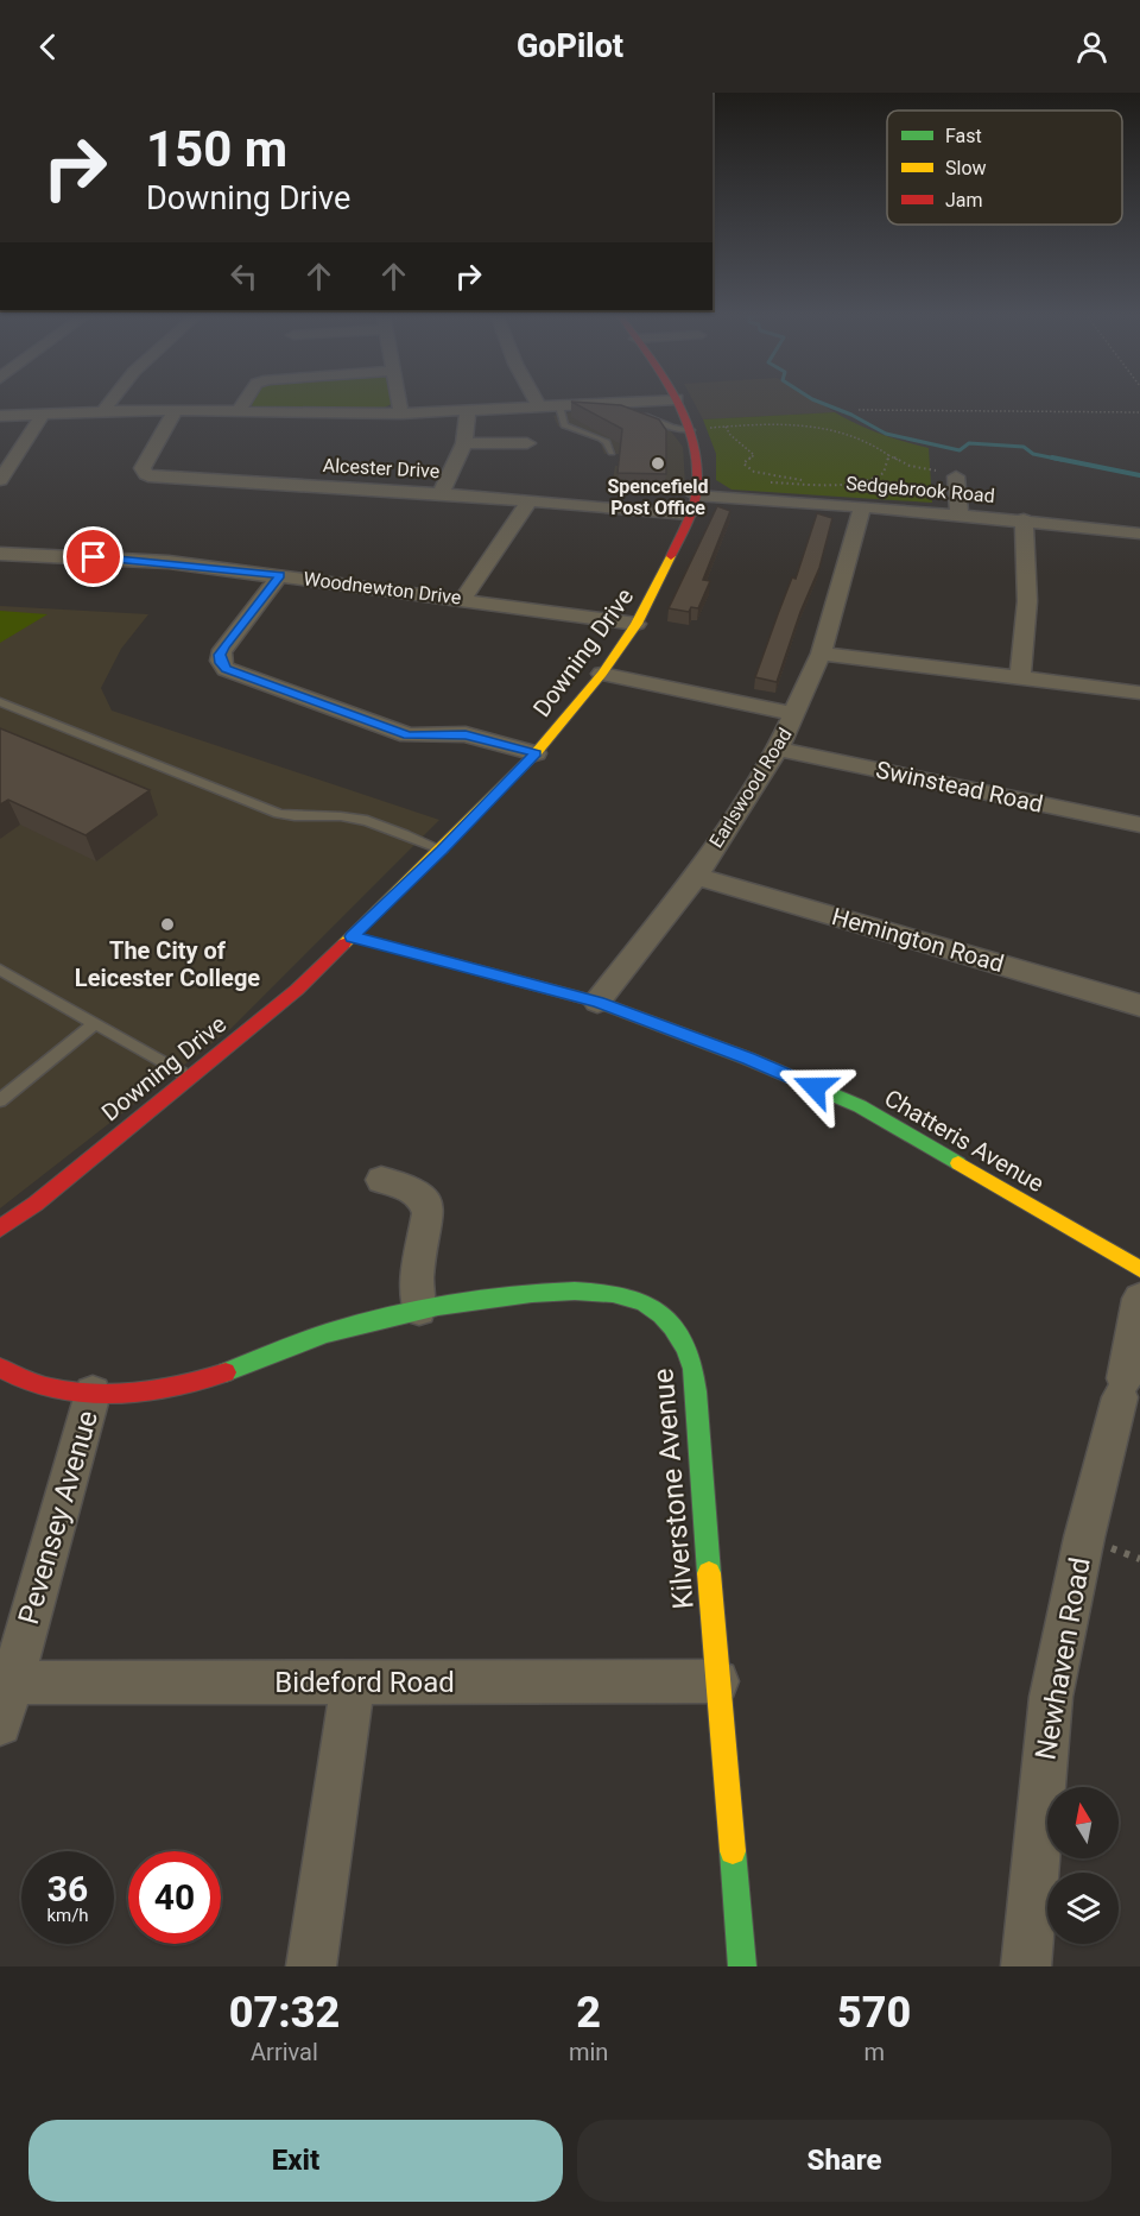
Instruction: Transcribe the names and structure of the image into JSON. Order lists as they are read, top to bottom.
{
  "streets": {
    "street": [
      "Alcester Drive",
      "Sedgebrook Road",
      "Woodnewton Drive",
      "Downing Drive",
      "Swinstead Road",
      "Earlswood Road",
      "Hemington Road",
      "Chatteris Avenue",
      "Kilverstone Avenue",
      "Pevensey Avenue",
      "Newhaven Road",
      "Bideford Road"
    ]
  },
  "crossings": [
    ["Alcester Drive", "Downing Drive"],
    ["Sedgebrook Road", "Downing Drive"],
    ["Sedgebrook Road", "Earlswood Road"],
    ["Woodnewton Drive", "Downing Drive"],
    ["Downing Drive", "Chatteris Avenue"],
    ["Swinstead Road", "Earlswood Road"],
    ["Earlswood Road", "Hemington Road"],
    ["Earlswood Road", "Chatteris Avenue"],
    ["Kilverstone Avenue", "Pevensey Avenue"],
    ["Kilverstone Avenue", "Bideford Road"],
    ["Pevensey Avenue", "Bideford Road"]
  ],
  "places": ["Spencefield Post Office", "The City of Leicester College"],
  "legend": ["Fast", "Slow", "Jam"],
  "north": "top",
  "page": {
    "header": "GoPilot",
    "turn": ["150 m", "Downing Drive"],
    "speed": "36 km/h",
    "limit": "40",
    "eta": [
      "07:32",
      "Arrival",
      "2",
      "min",
      "570",
      "m"
    ],
    "buttons": ["Exit", "Share"]
  }
}
